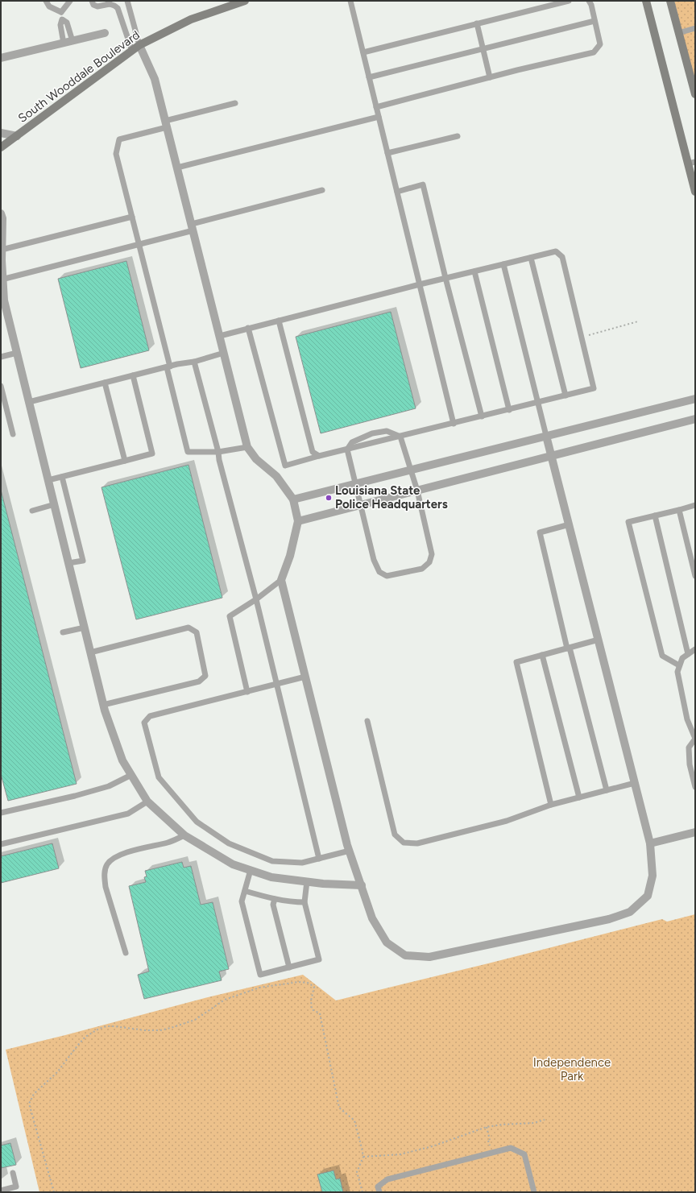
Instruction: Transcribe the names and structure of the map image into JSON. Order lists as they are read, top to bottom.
{
  "streets": {
    "main road": ["South Wooddale Boulevard"]
  },
  "parks": ["Independence Park"],
  "places": ["Louisiana State Police Headquarters"]
}
